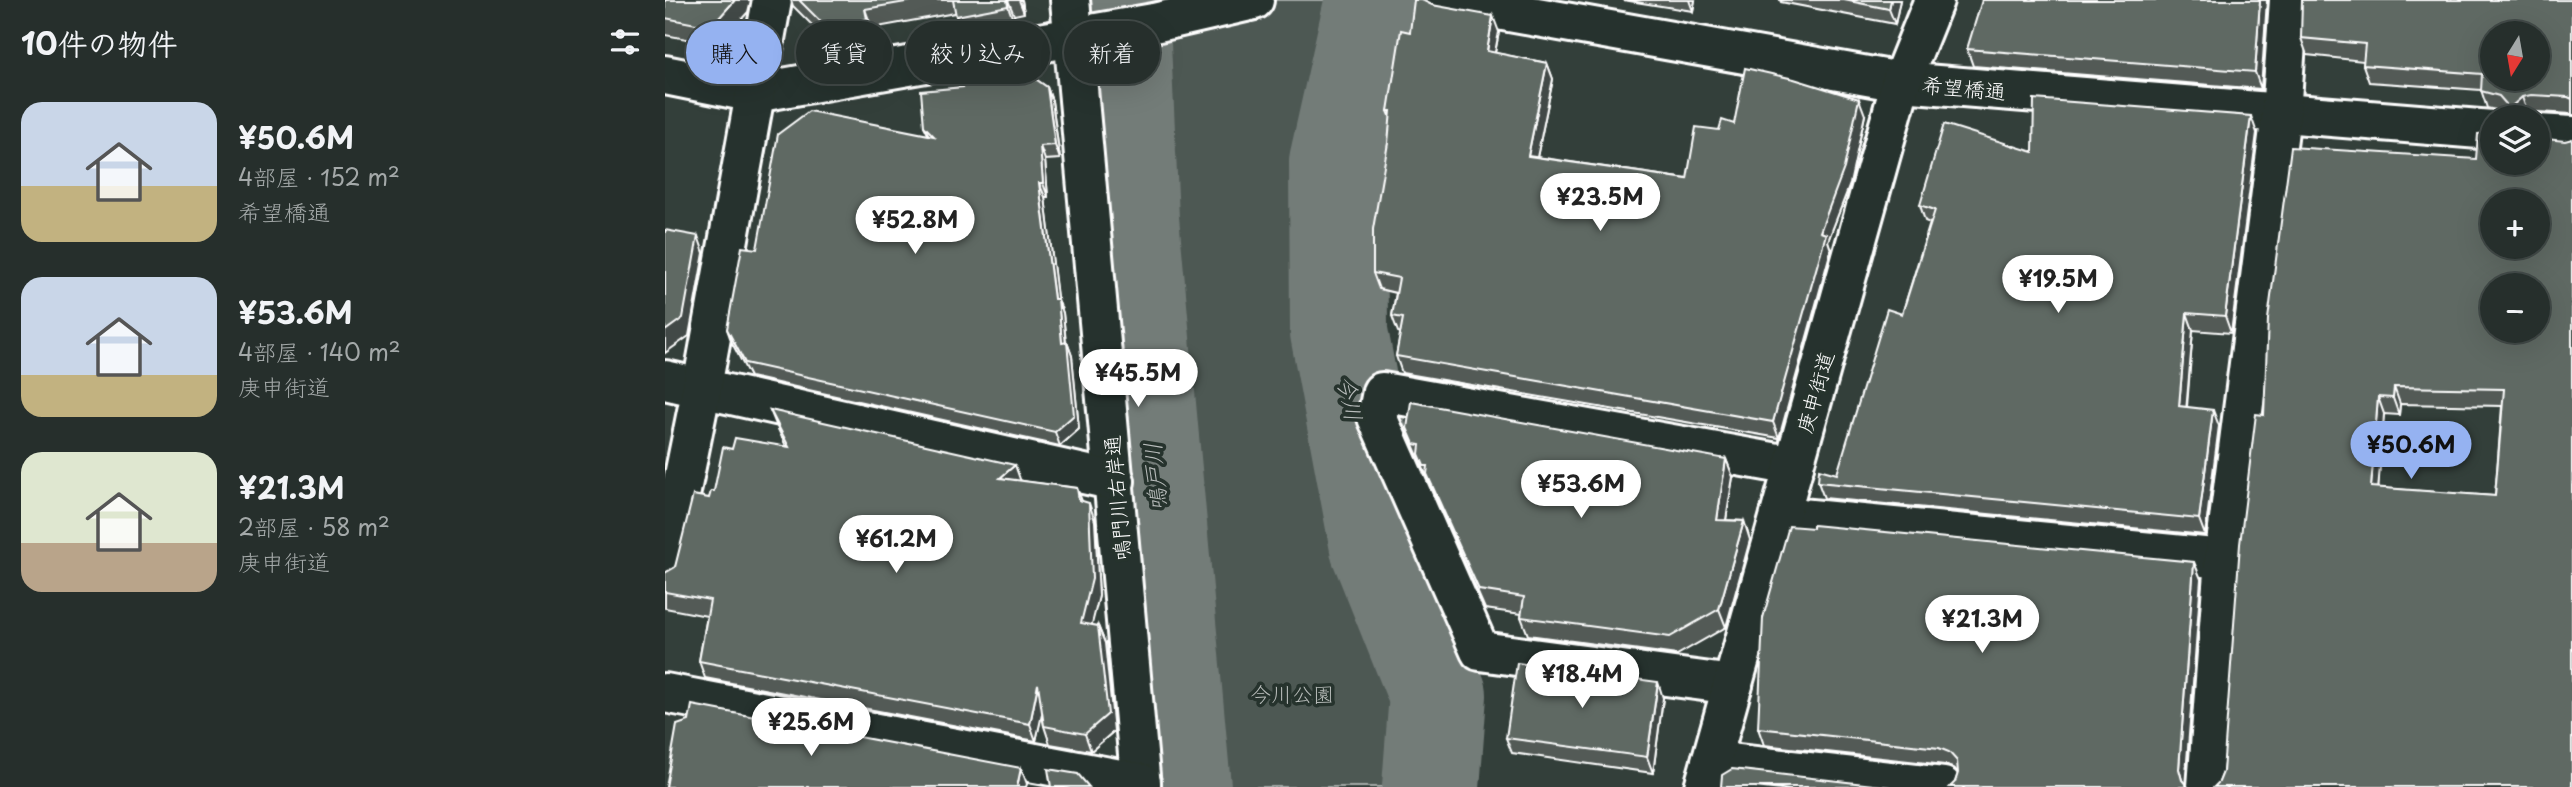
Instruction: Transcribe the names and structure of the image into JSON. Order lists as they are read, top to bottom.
{
  "streets": {
    "street": ["希望橋通", "庚申街道", "鳴門川右岸通"]
  },
  "crossings": [
    ["希望橋通", "庚申街道"]
  ],
  "water": ["今川", "鳴戸川"],
  "parks": ["今川公園"],
  "north": "bottom",
  "page": {
    "heading": "10件の物件",
    "map_buttons": ["+", "−"],
    "chip": [
      "購入",
      "賃貸",
      "絞り込み",
      "新着"
    ],
    "list": [
      {
        "name": "¥50.6M",
        "note": "4部屋 · 152 m² · 希望橋通"
      },
      {
        "name": "¥53.6M",
        "note": "4部屋 · 140 m² · 庚申街道"
      },
      {
        "name": "¥21.3M",
        "note": "2部屋 · 58 m² · 庚申街道"
      }
    ],
    "price": [
      "¥23.5M",
      "¥52.8M",
      "¥19.5M",
      "¥45.5M",
      "¥50.6M",
      "¥53.6M",
      "¥61.2M",
      "¥21.3M",
      "¥18.4M",
      "¥25.6M"
    ]
  }
}
